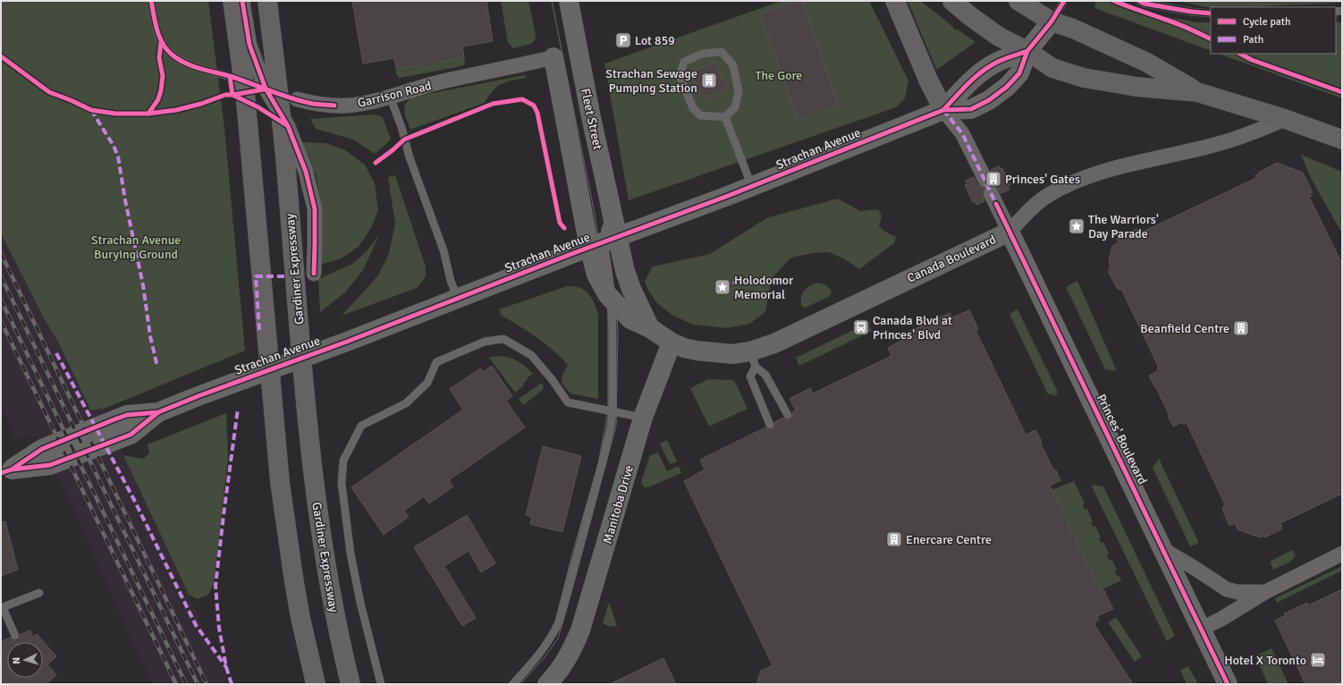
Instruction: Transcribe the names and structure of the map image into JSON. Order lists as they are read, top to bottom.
{
  "streets": {
    "highway": ["Gardiner Expressway"],
    "street": [
      "Garrison Road",
      "Fleet Street",
      "Strachan Avenue",
      "Canada Boulevard",
      "Princes' Boulevard",
      "Manitoba Drive"
    ]
  },
  "crossings": [
    ["Garrison Road", "Fleet Street"],
    ["Fleet Street", "Strachan Avenue"],
    ["Strachan Avenue", "Princes' Boulevard"],
    ["Canada Boulevard", "Princes' Boulevard"],
    ["Canada Boulevard", "Manitoba Drive"]
  ],
  "parks": ["The Gore", "Strachan Avenue Burying Ground"],
  "places": {
    "parking": ["Lot 859"],
    "building": [
      "Strachan Sewage Pumping Station",
      "Princes' Gates",
      "Beanfield Centre",
      "Enercare Centre"
    ],
    "place": ["The Warriors' Day Parade", "Holodomor Memorial"],
    "bus stop": ["Canada Blvd at Princes' Blvd"],
    "hotel": ["Hotel X Toronto"]
  },
  "legend": ["Cycle path", "Path"],
  "north": "left"
}
